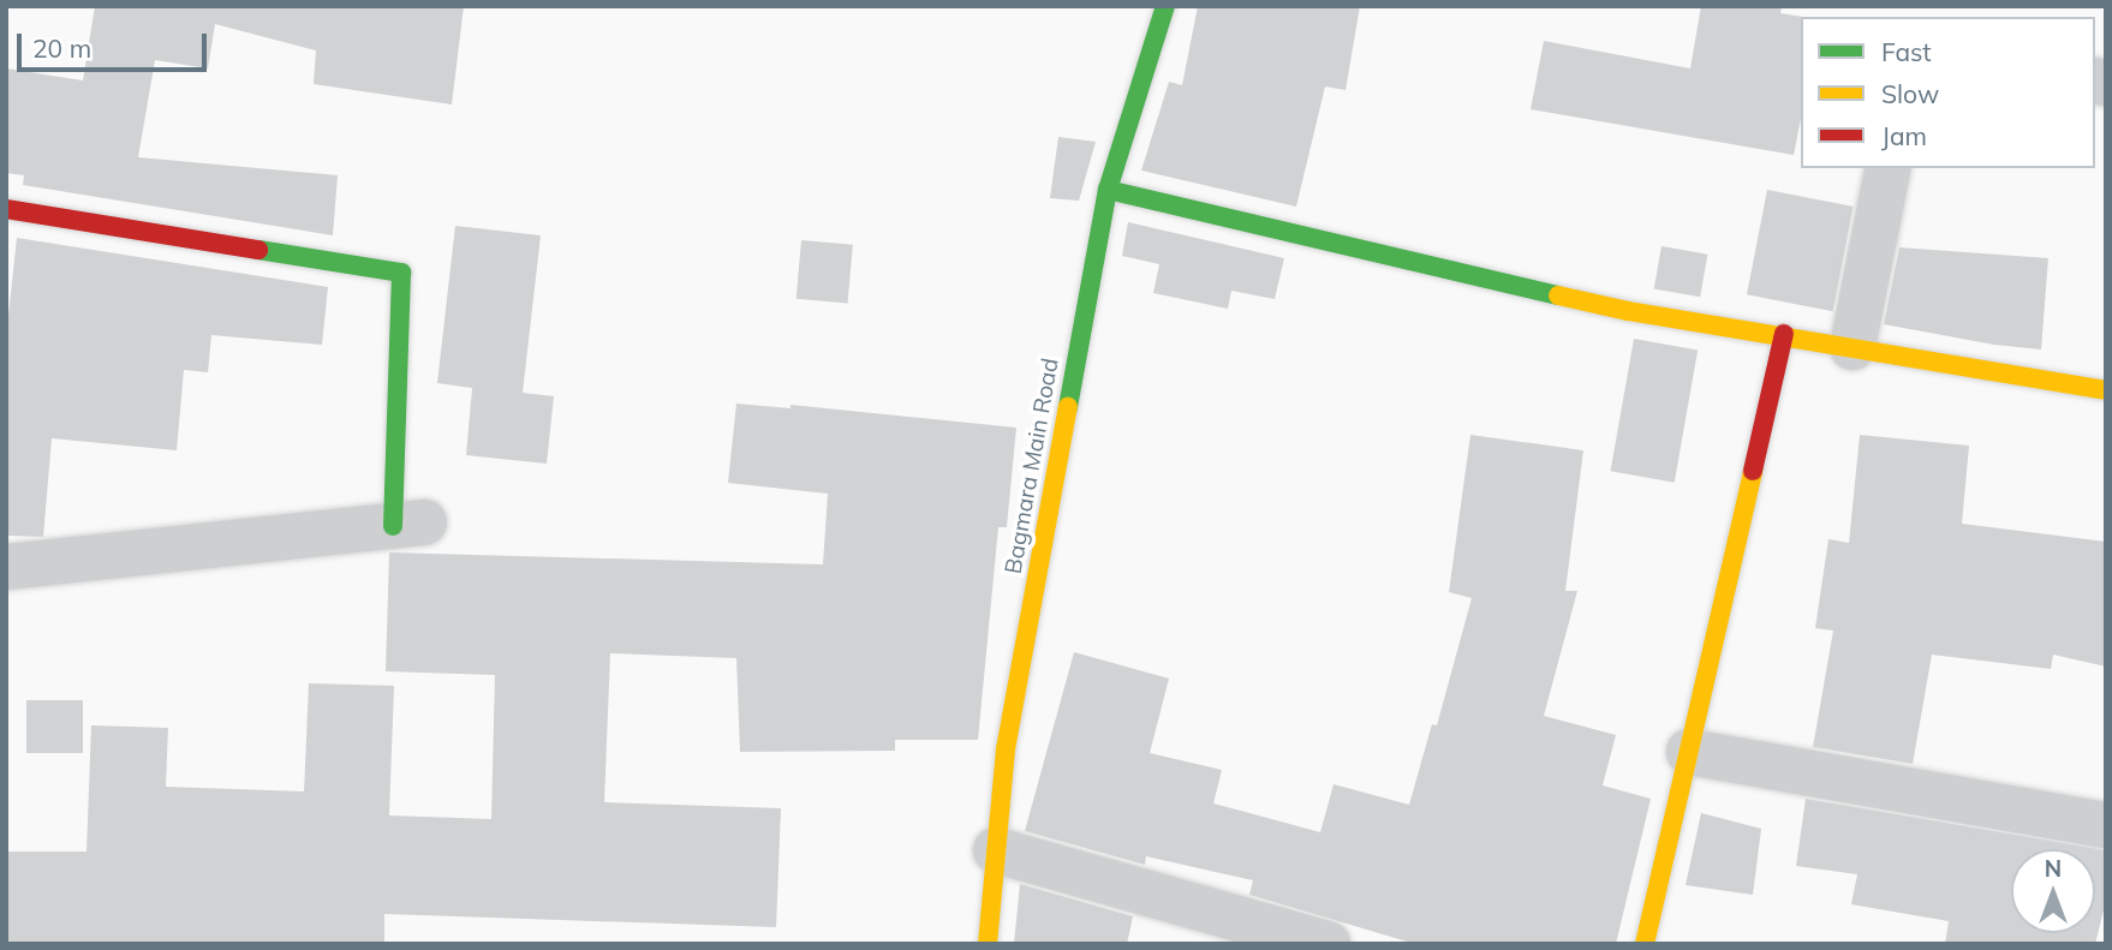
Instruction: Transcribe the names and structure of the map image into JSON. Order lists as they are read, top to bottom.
{
  "streets": {
    "street": ["Bagmara Main Road"]
  },
  "legend": ["Fast", "Slow", "Jam"],
  "scale_bar": "20 m",
  "north": "top"
}
